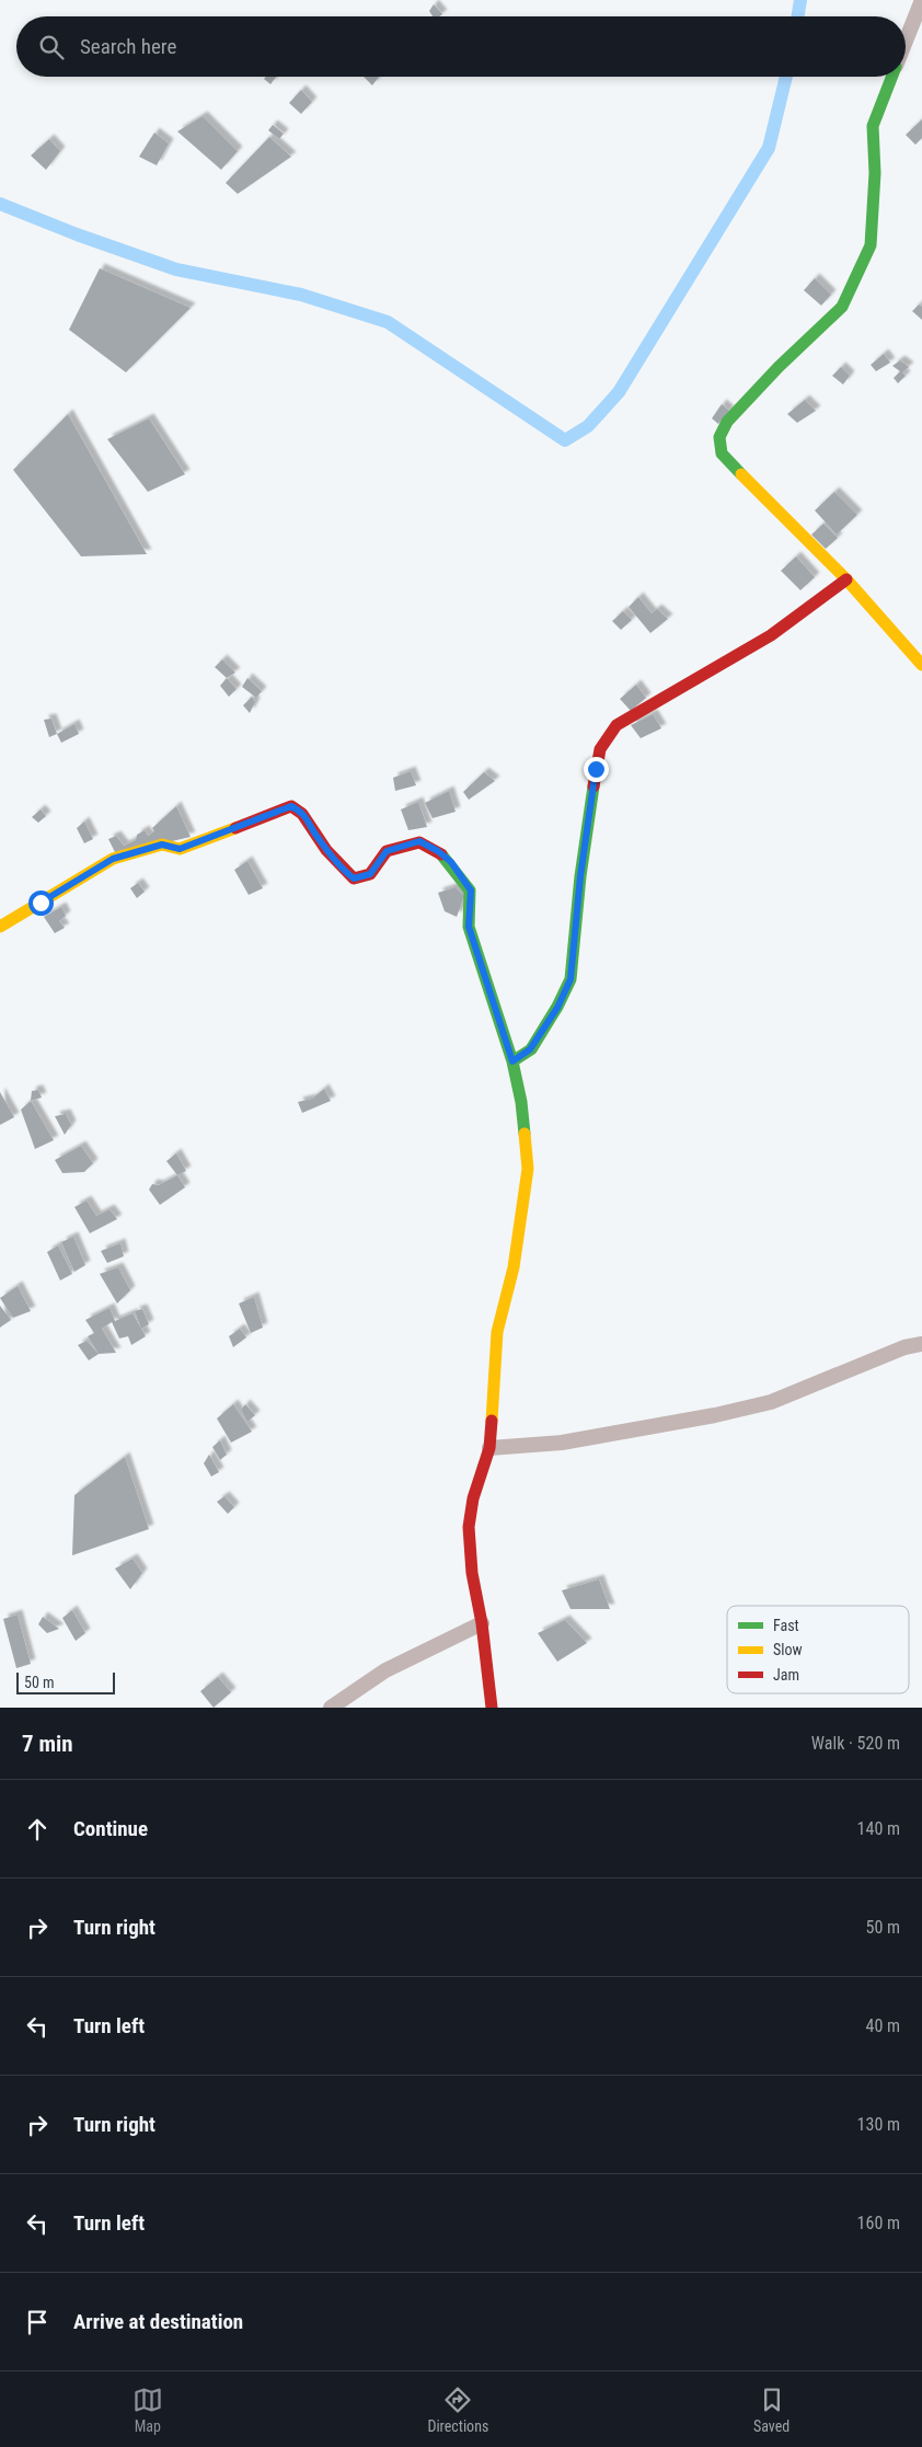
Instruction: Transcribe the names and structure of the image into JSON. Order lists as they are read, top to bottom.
{
  "legend": ["Fast", "Slow", "Jam"],
  "scale_bar": "50 m",
  "page": {
    "search": "Search here",
    "scale": "50 m",
    "heading": ["7 min", "Walk · 520 m"],
    "list": [
      ["Continue", "140 m"],
      ["Turn right", "50 m"],
      ["Turn left", "40 m"],
      ["Turn right", "130 m"],
      ["Turn left", "160 m"],
      "Arrive at destination"
    ],
    "nav": ["Map", "Directions", "Saved"]
  }
}
